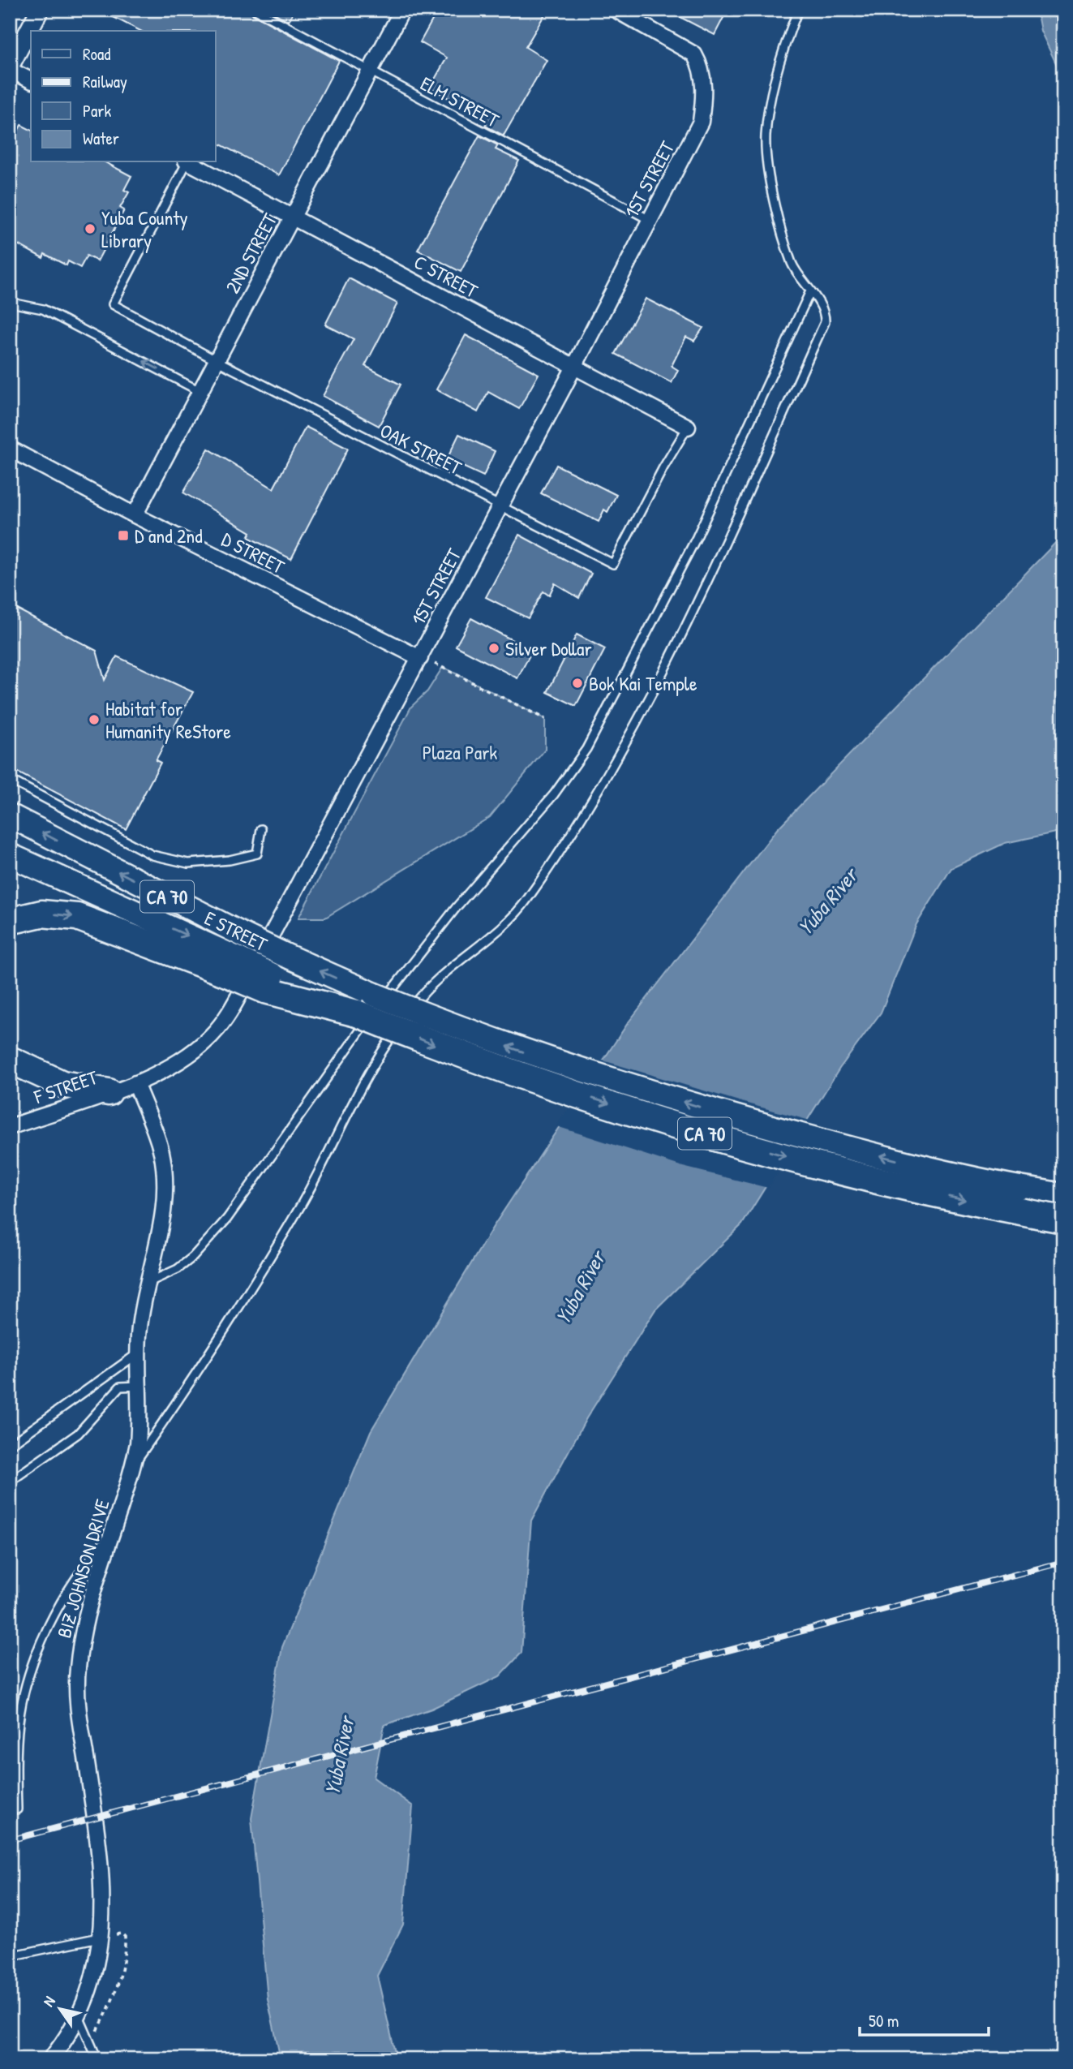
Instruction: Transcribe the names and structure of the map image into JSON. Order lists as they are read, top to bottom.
{
  "streets": {
    "highway": ["CA 70", "E STREET"],
    "street": [
      "1ST STREET",
      "2ND STREET",
      "C STREET",
      "D STREET",
      "F STREET",
      "BIZ JOHNSON DRIVE"
    ],
    "lane": ["ELM STREET", "OAK STREET"]
  },
  "crossings": [
    ["ELM STREET", "1ST STREET"],
    ["ELM STREET", "2ND STREET"],
    ["1ST STREET", "C STREET"],
    ["1ST STREET", "OAK STREET"],
    ["1ST STREET", "D STREET"],
    ["1ST STREET", "F STREET"],
    ["1ST STREET", "BIZ JOHNSON DRIVE"],
    ["2ND STREET", "C STREET"],
    ["2ND STREET", "OAK STREET"],
    ["2ND STREET", "D STREET"],
    ["C STREET", "OAK STREET"],
    ["CA 70", "E STREET"],
    ["F STREET", "BIZ JOHNSON DRIVE"]
  ],
  "water": ["Yuba River"],
  "parks": ["Plaza Park"],
  "places": {
    "other": [
      "Yuba County Library",
      "Silver Dollar",
      "Bok Kai Temple",
      "Habitat for Humanity ReStore"
    ],
    "transit": ["D and 2nd"]
  },
  "legend": [
    "Road",
    "Railway",
    "Park",
    "Water"
  ],
  "scale_bar": "50 m",
  "north": "top left"
}
